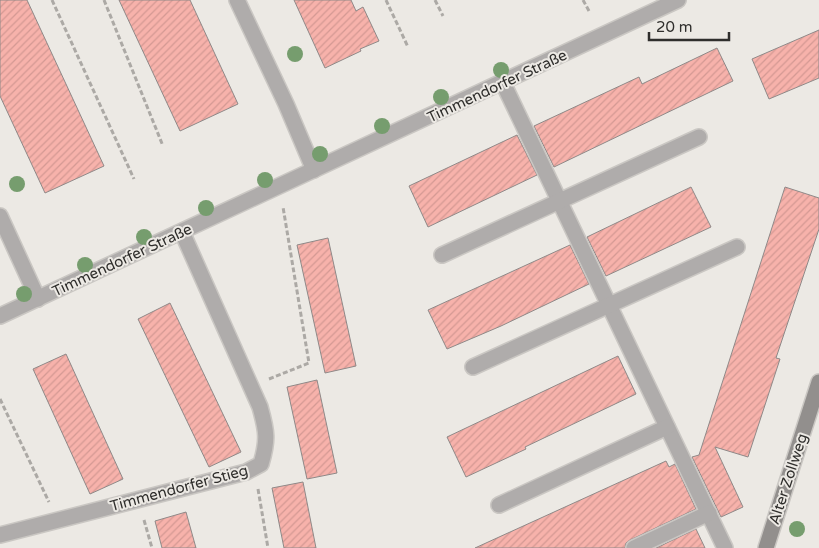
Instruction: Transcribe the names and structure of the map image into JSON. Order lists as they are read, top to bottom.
{
  "streets": {
    "street": ["Timmendorfer Straße", "Alter Zollweg", "Timmendorfer Stieg"]
  },
  "crossings": [
    ["Timmendorfer Straße", "Timmendorfer Stieg"]
  ],
  "scale_bar": "20 m"
}
